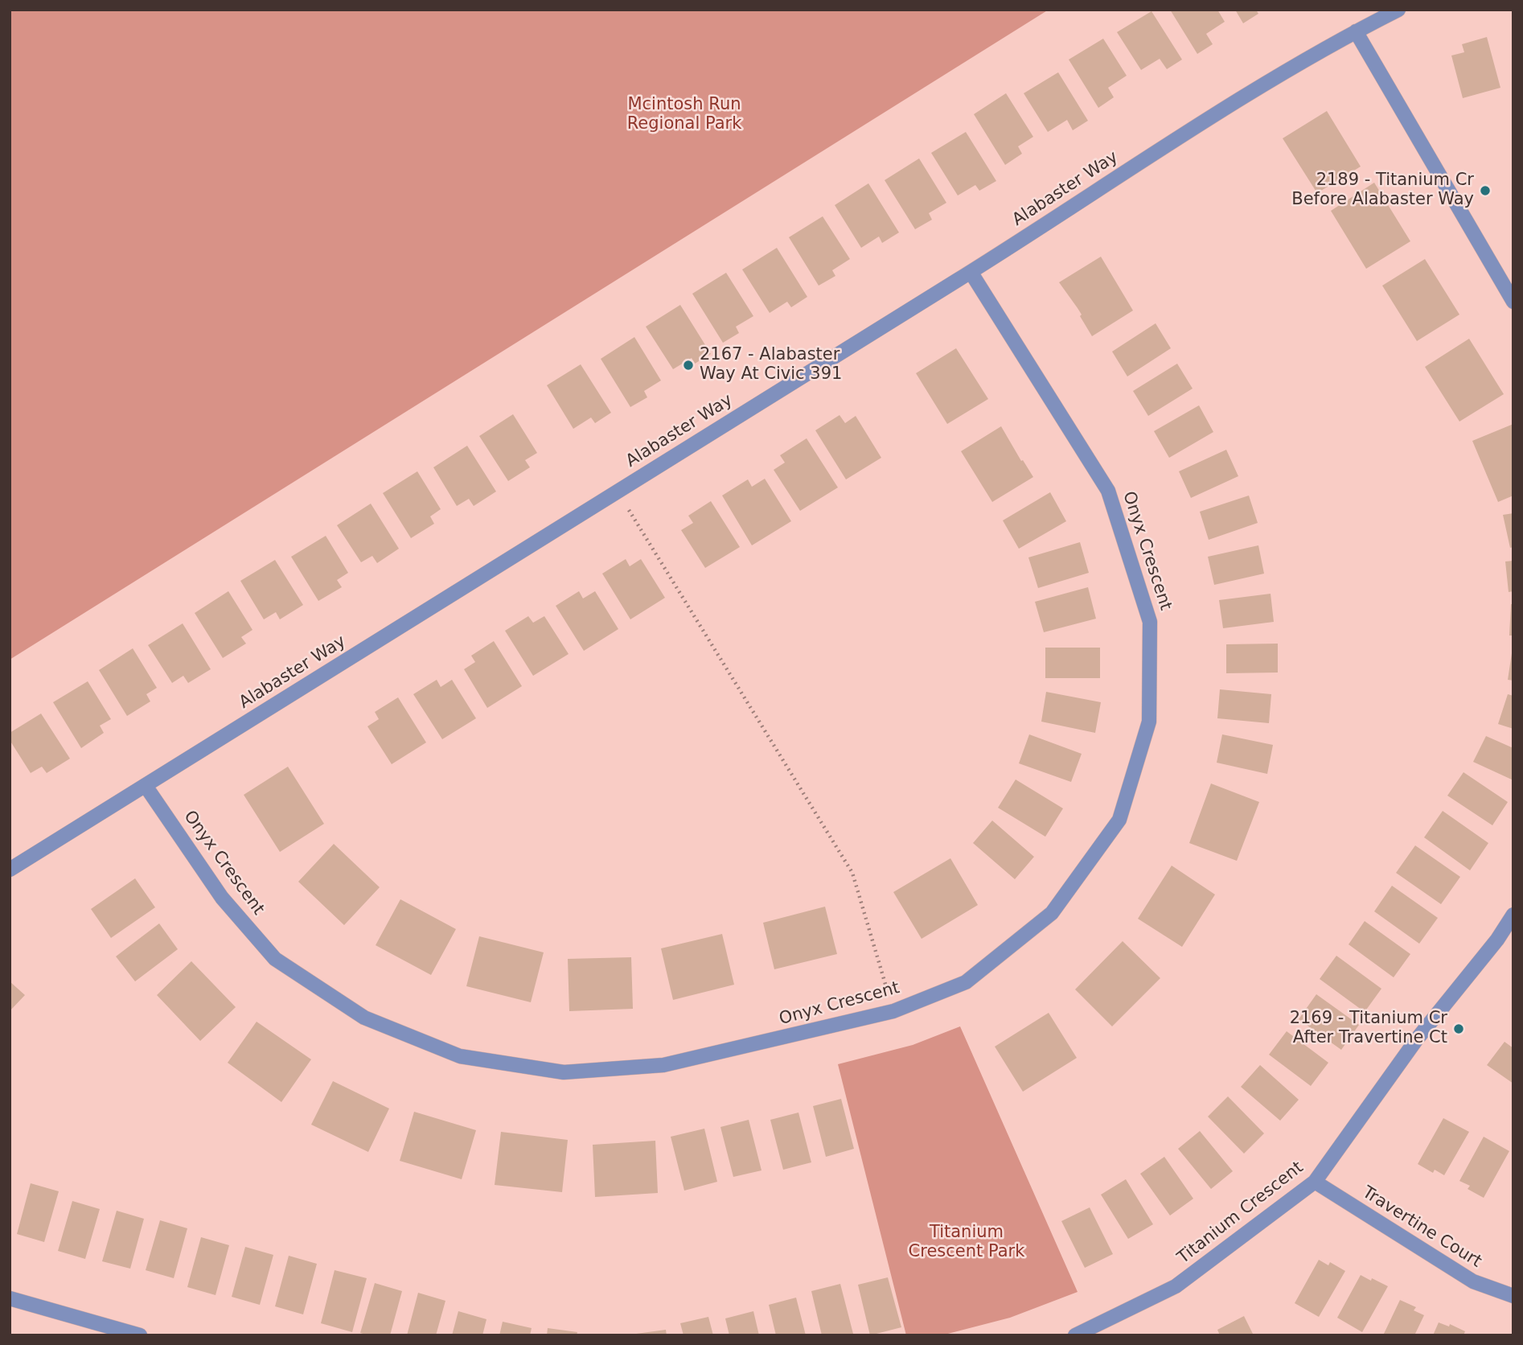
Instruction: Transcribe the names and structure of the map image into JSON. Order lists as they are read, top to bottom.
{
  "streets": {
    "street": [
      "Alabaster Way",
      "Onyx Crescent",
      "Titanium Crescent",
      "Travertine Court"
    ]
  },
  "crossings": [
    ["Alabaster Way", "Onyx Crescent"],
    ["Titanium Crescent", "Travertine Court"]
  ],
  "parks": ["Mcintosh Run Regional Park", "Titanium Crescent Park"],
  "places": ["2189 - Titanium Cr Before Alabaster Way", "2167 - Alabaster Way At Civic 391", "2169 - Titanium Cr After Travertine Ct"]
}
